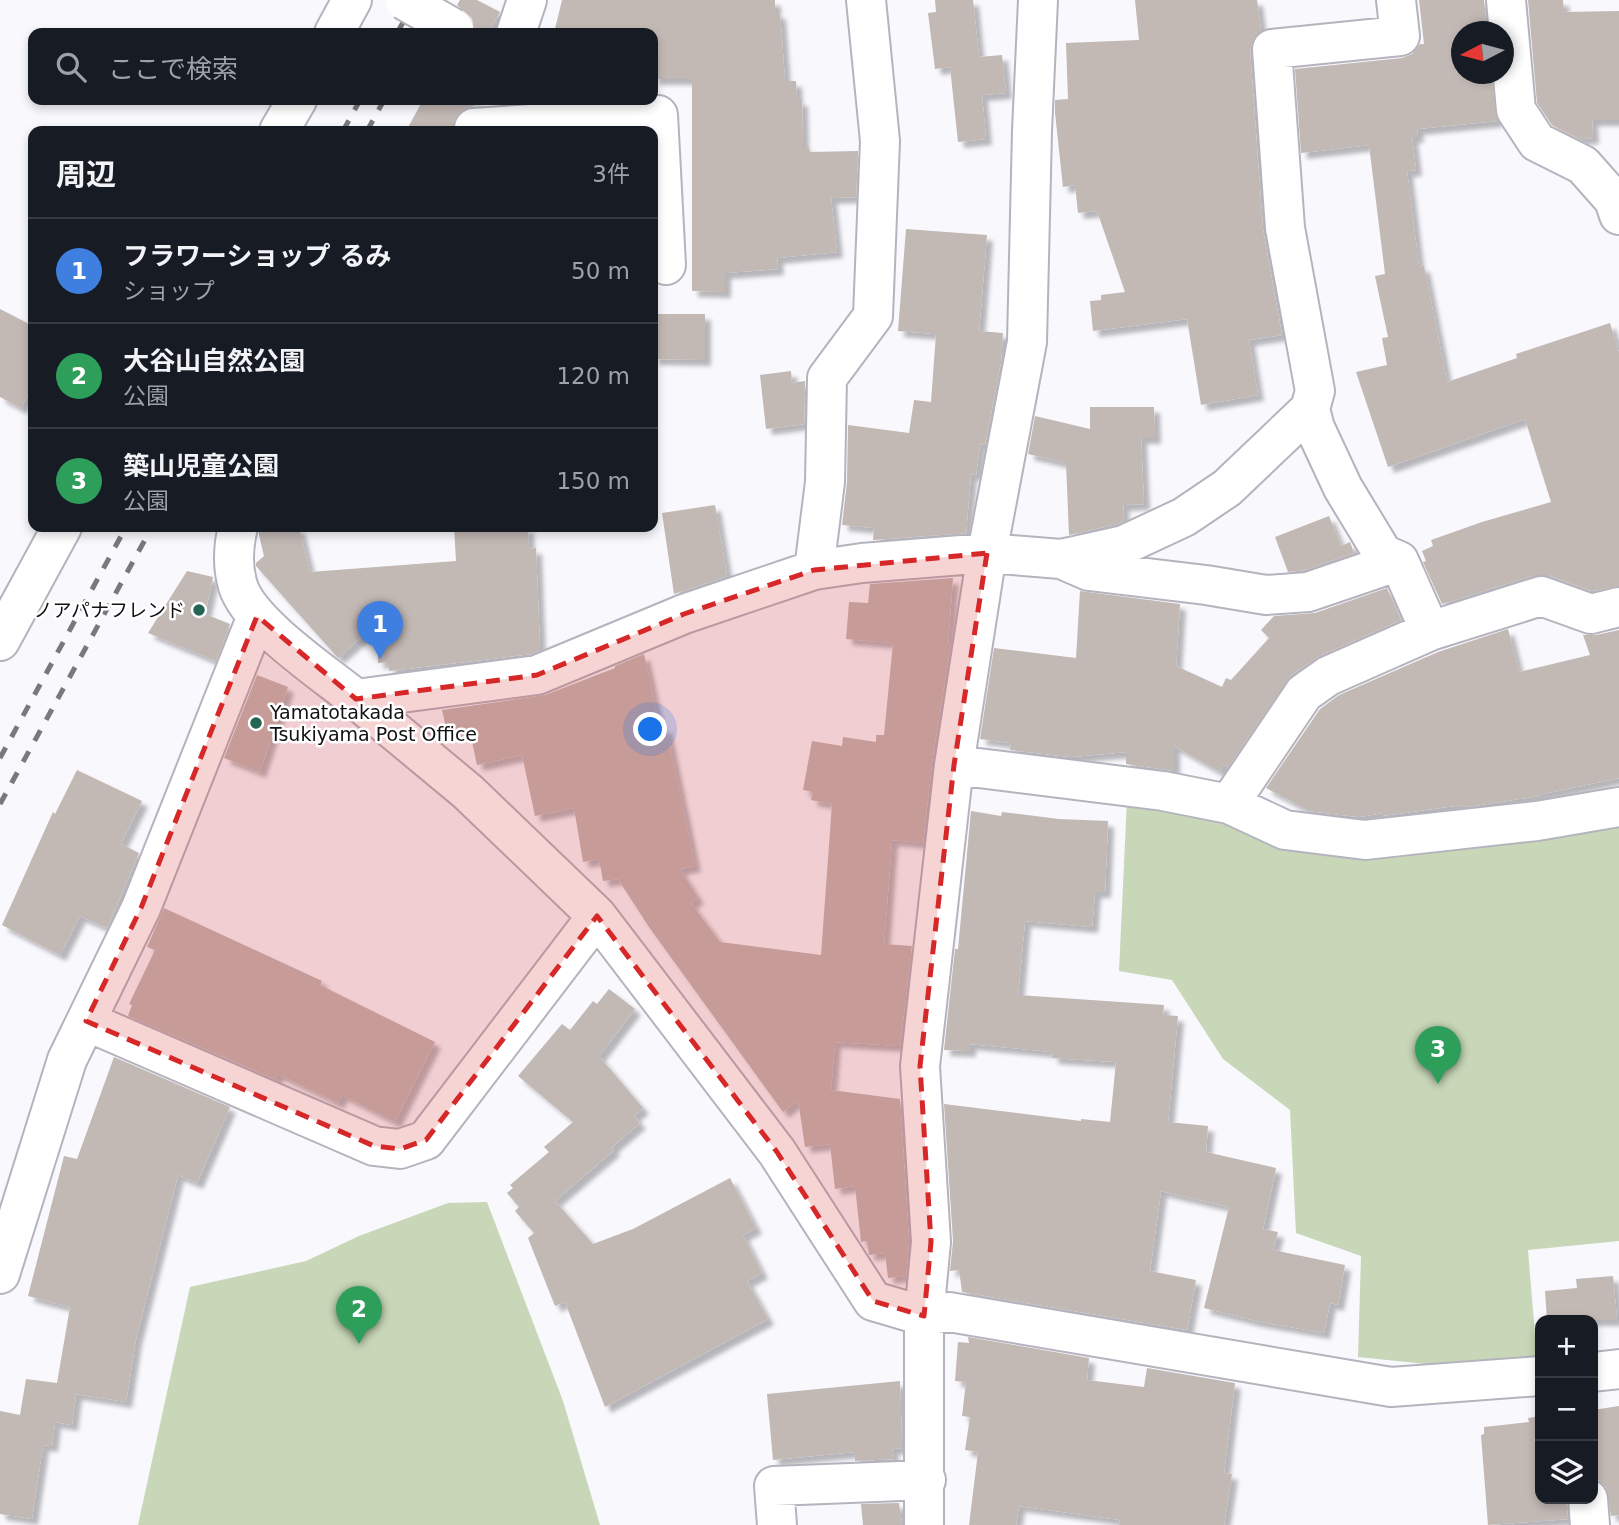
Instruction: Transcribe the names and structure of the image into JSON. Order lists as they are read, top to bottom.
{
  "places": ["ノアパナフレンド", "Yamatotakada Tsukiyama Post Office"],
  "north": "left",
  "page": {
    "search": "ここで検索",
    "heading": ["周辺", "3件"],
    "list": [
      {
        "mark": "1",
        "name": "フラワーショップ るみ",
        "note": "ショップ",
        "value": "50 m"
      },
      {
        "mark": "2",
        "name": "大谷山自然公園",
        "note": "公園",
        "value": "120 m"
      },
      {
        "mark": "3",
        "name": "築山児童公園",
        "note": "公園",
        "value": "150 m"
      }
    ],
    "pins": ["1", "3", "2"],
    "map_buttons": ["+", "−"]
  }
}
